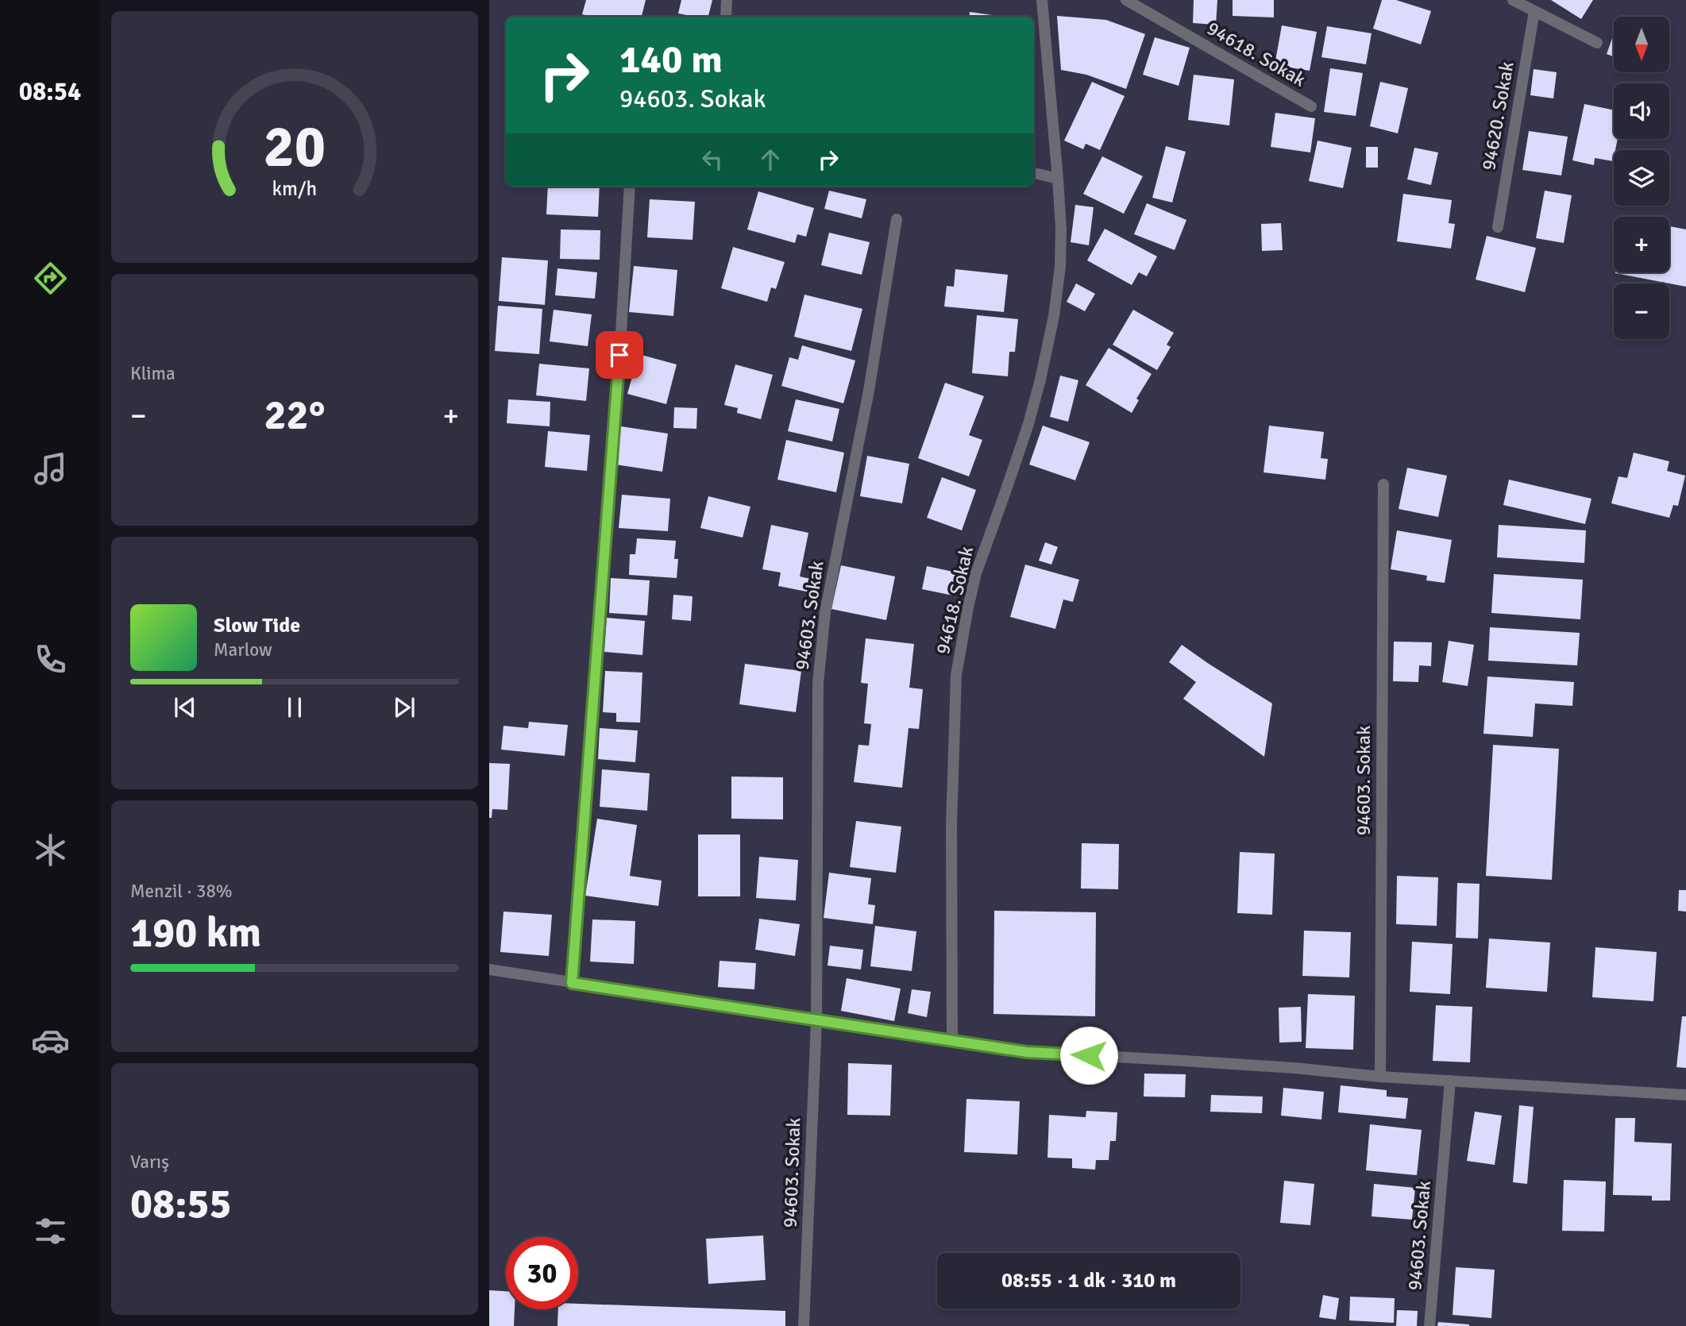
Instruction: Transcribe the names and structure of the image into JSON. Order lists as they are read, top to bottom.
{
  "streets": {
    "street": ["94618. Sokak", "94620. Sokak", "94603. Sokak"]
  },
  "north": "bottom",
  "page": {
    "tabs": "08:54",
    "map_buttons": ["+", "−"],
    "turn": ["140 m", "94603. Sokak"],
    "tile": [
      "Klima",
      ["Menzil · 38%", "190 km"],
      ["Varış", "08:55"]
    ],
    "heat": ["−", "22°", "+"],
    "song": ["Slow Tide", "Marlow"],
    "limit": "30",
    "trip": "08:55 · 1 dk · 310 m",
    "gauge": ["20", "km/h"]
  }
}
